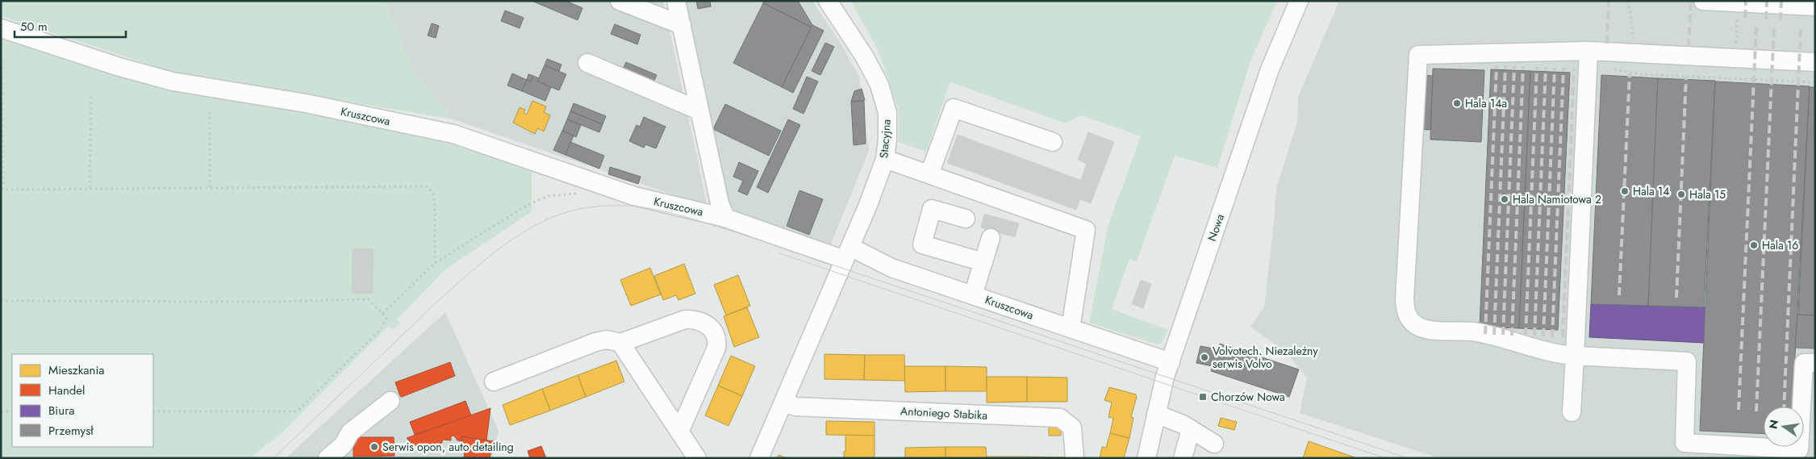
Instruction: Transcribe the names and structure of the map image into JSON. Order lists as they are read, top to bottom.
{
  "streets": {
    "street": [
      "Kruszcowa",
      "Stacyjna",
      "Nowa",
      "Antoniego Stabika"
    ]
  },
  "crossings": [
    ["Kruszcowa", "Stacyjna"],
    ["Kruszcowa", "Nowa"]
  ],
  "places": {
    "other": [
      "Hala 14a",
      "Hala 14",
      "Hala 15",
      "Hala Namiotowa 2",
      "Hala 16",
      "Volvotech. Niezależny serwis Volvo",
      "Serwis opon, auto detailing"
    ],
    "transit": ["Chorzów Nowa"]
  },
  "legend": [
    "Mieszkania",
    "Handel",
    "Biura",
    "Przemysł"
  ],
  "scale_bar": "50 m",
  "north": "left"
}
